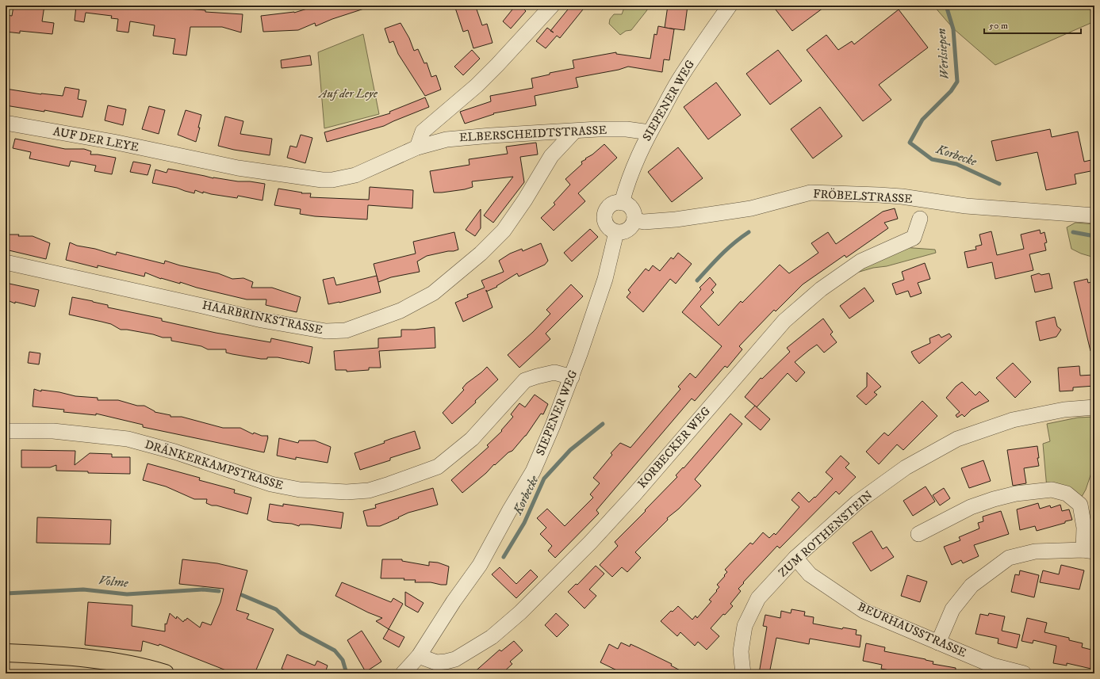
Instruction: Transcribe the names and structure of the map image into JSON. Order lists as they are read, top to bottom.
{
  "streets": {
    "street": [
      "SIEPENER WEG",
      "ELBERSCHEIDTSTRASSE",
      "AUF DER LEYE",
      "FRÖBELSTRASSE",
      "HAARBRINKSTRASSE",
      "KORBECKER WEG",
      "DRÄNKERKAMPSTRASSE",
      "ZUM ROTHENSTEIN",
      "BEURHAUSSTRASSE"
    ]
  },
  "crossings": [
    ["SIEPENER WEG", "ELBERSCHEIDTSTRASSE"],
    ["SIEPENER WEG", "FRÖBELSTRASSE"],
    ["SIEPENER WEG", "KORBECKER WEG"],
    ["SIEPENER WEG", "DRÄNKERKAMPSTRASSE"],
    ["ELBERSCHEIDTSTRASSE", "AUF DER LEYE"],
    ["ELBERSCHEIDTSTRASSE", "HAARBRINKSTRASSE"],
    ["ZUM ROTHENSTEIN", "BEURHAUSSTRASSE"]
  ],
  "water": ["Werlsiepen", "Korbecke", "Volme"],
  "parks": ["Auf der Leye"],
  "scale_bar": "50 m"
}
